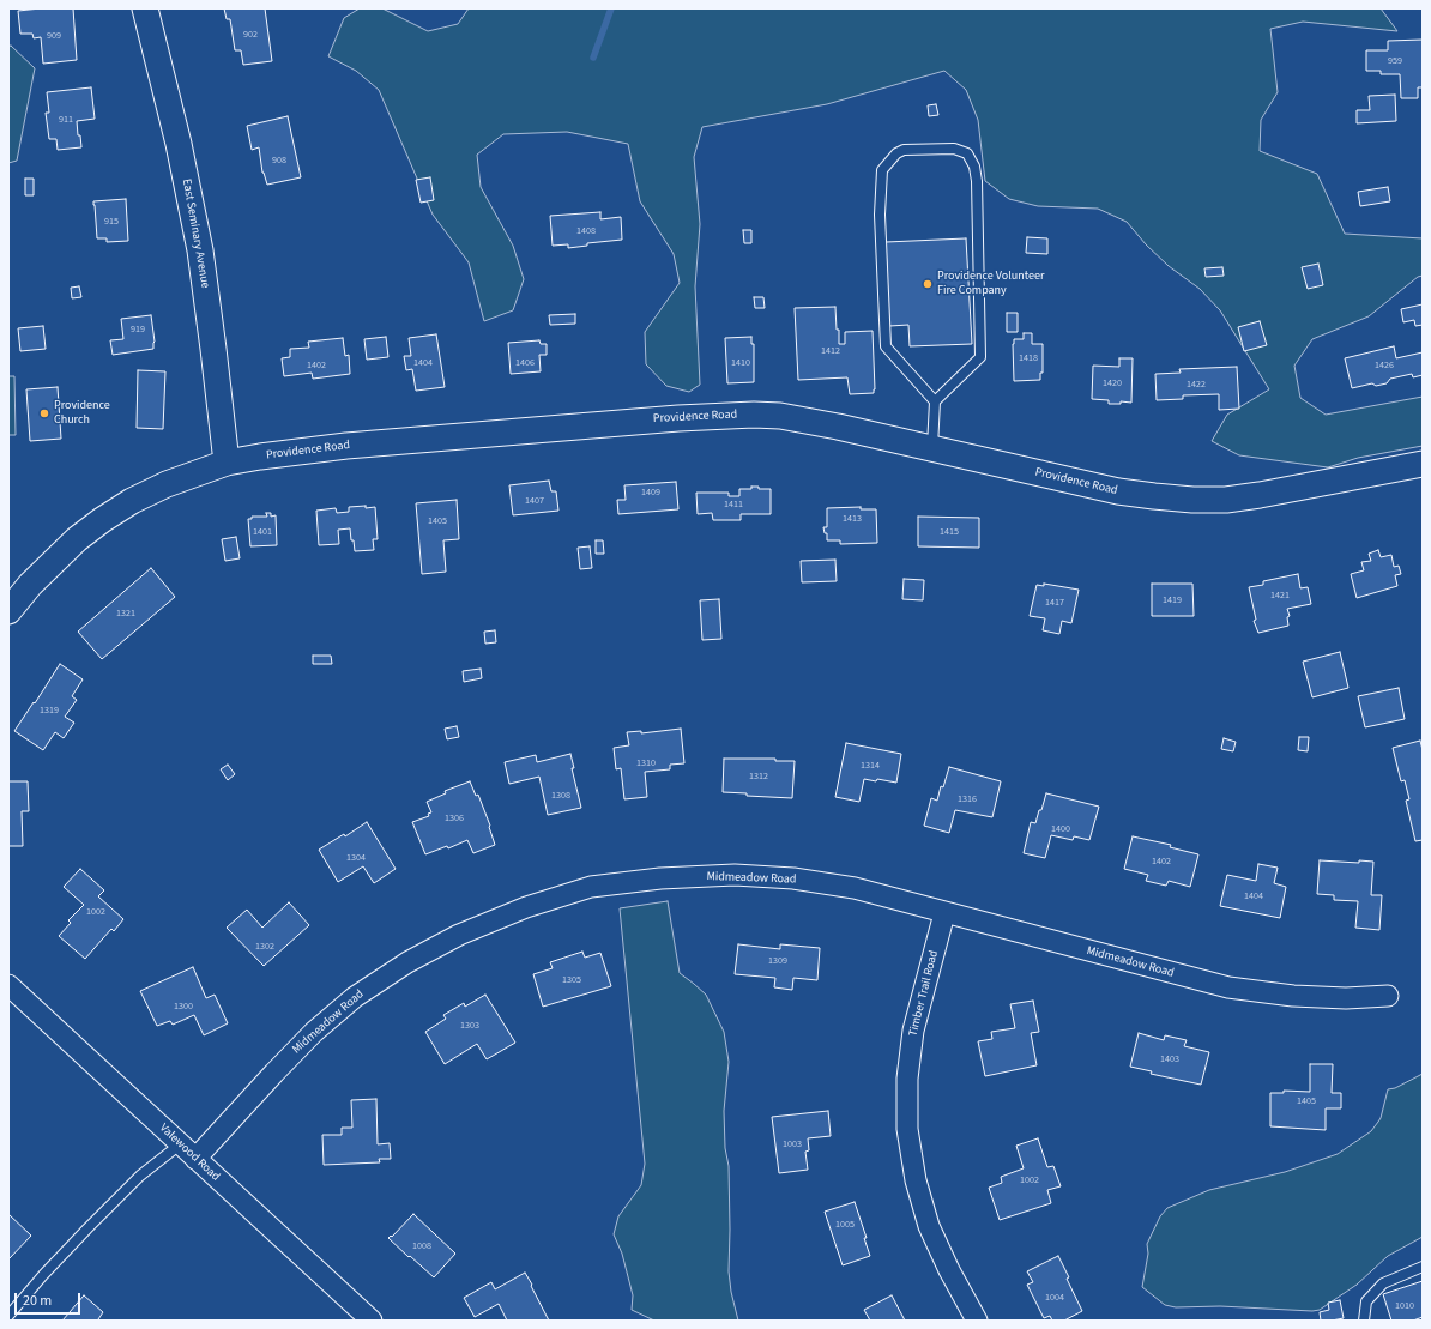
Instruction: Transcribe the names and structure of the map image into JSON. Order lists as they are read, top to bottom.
{
  "streets": {
    "street": [
      "East Seminary Avenue",
      "Providence Road",
      "Midmeadow Road",
      "Timber Trail Road",
      "Valewood Road"
    ]
  },
  "crossings": [
    ["East Seminary Avenue", "Providence Road"],
    ["Midmeadow Road", "Timber Trail Road"],
    ["Midmeadow Road", "Valewood Road"]
  ],
  "places": ["Providence Volunteer Fire Company", "Providence Church"],
  "house_numbers": [
    "902",
    "909",
    "959",
    "911",
    "908",
    "915",
    "1408",
    "919",
    "1412",
    "1418",
    "1404",
    "1406",
    "1410",
    "1402",
    "1426",
    "1420",
    "1422",
    "1409",
    "1407",
    "1411",
    "1413",
    "1405",
    "1401",
    "1415",
    "1421",
    "1419",
    "1417",
    "1321",
    "1319",
    "1310",
    "1314",
    "1312",
    "1308",
    "1316",
    "1306",
    "1400",
    "1304",
    "1402",
    "1404",
    "1002",
    "1302",
    "1309",
    "1305",
    "1300",
    "1303",
    "1403",
    "1405",
    "1003",
    "1002",
    "1005",
    "1008",
    "1004",
    "1010"
  ],
  "scale_bar": "20 m"
}
